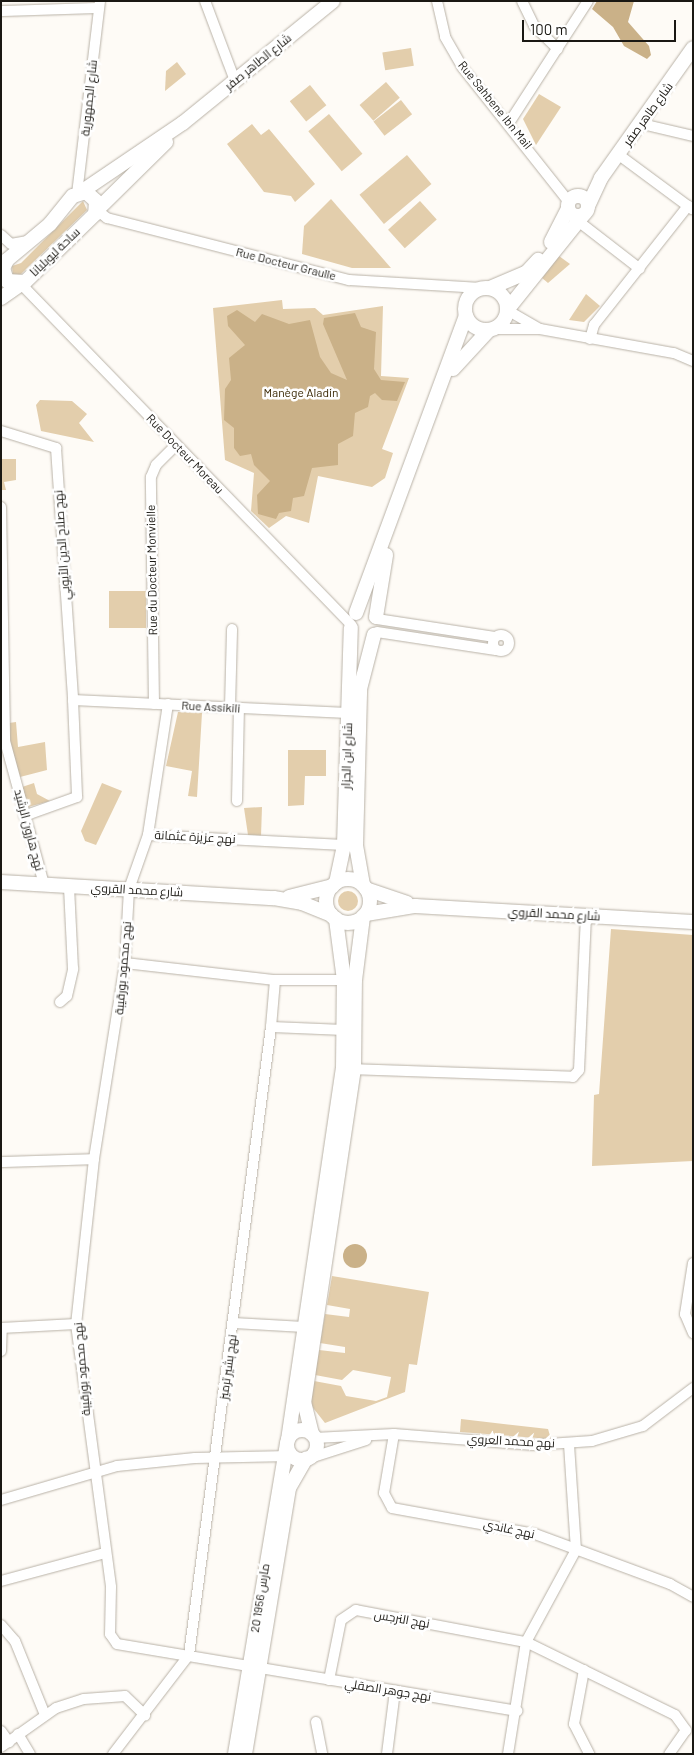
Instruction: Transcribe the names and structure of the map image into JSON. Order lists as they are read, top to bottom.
{
  "streets": {
    "main road": [
      "شارع الطاهر صفر",
      "شارع طاهر صفر",
      "ساحة ليوبليانا",
      "شارع ابن الجزار",
      "شارع محمد القروي",
      "20 مارس 1956"
    ],
    "street": [
      "شارع الجمهورية",
      "Rue Sahbene Ibn Mail",
      "Rue Docteur Graulle",
      "Rue Docteur Moreau",
      "نهج صلاح الدين الأيوبي",
      "Rue du Docteur Monvielle",
      "Rue Assikili",
      "نهج هارون الرشيد",
      "نهج عزيزة عثمانة",
      "نهج محمود بورقيبة",
      "نهج بشير ترميز",
      "نهج محمد العروي",
      "نهج غاندي",
      "نهج النرجس",
      "نهج جوهر الصقلي"
    ]
  },
  "crossings": [
    ["شارع الطاهر صفر", "شارع الجمهورية"],
    ["شارع الطاهر صفر", "ساحة ليوبليانا"],
    ["شارع الطاهر صفر", "Rue Docteur Graulle"],
    ["شارع الجمهورية", "ساحة ليوبليانا"],
    ["Rue Sahbene Ibn Mail", "شارع طاهر صفر"],
    ["شارع طاهر صفر", "Rue Docteur Graulle"],
    ["شارع طاهر صفر", "شارع ابن الجزار"],
    ["ساحة ليوبليانا", "Rue Docteur Graulle"],
    ["ساحة ليوبليانا", "Rue Docteur Moreau"],
    ["Rue Docteur Graulle", "شارع ابن الجزار"],
    ["Rue Docteur Moreau", "Rue du Docteur Monvielle"],
    ["Rue Docteur Moreau", "شارع ابن الجزار"],
    ["نهج صلاح الدين الأيوبي", "Rue Assikili"],
    ["Rue du Docteur Monvielle", "Rue Assikili"],
    ["Rue Assikili", "شارع ابن الجزار"],
    ["Rue Assikili", "نهج عزيزة عثمانة"],
    ["شارع ابن الجزار", "نهج عزيزة عثمانة"],
    ["شارع ابن الجزار", "شارع محمد القروي"],
    ["نهج هارون الرشيد", "شارع محمد القروي"],
    ["نهج عزيزة عثمانة", "نهج محمود بورقيبة"],
    ["شارع محمد القروي", "نهج محمود بورقيبة"],
    ["نهج محمود بورقيبة", "نهج بشير ترميز"],
    ["نهج محمود بورقيبة", "20 مارس 1956"],
    ["نهج محمود بورقيبة", "نهج جوهر الصقلي"],
    ["نهج محمد العروي", "نهج غاندي"],
    ["نهج محمد العروي", "20 مارس 1956"],
    ["20 مارس 1956", "نهج جوهر الصقلي"],
    ["نهج النرجس", "نهج جوهر الصقلي"]
  ],
  "parks": ["Manège Aladin"],
  "scale_bar": "100 m"
}
